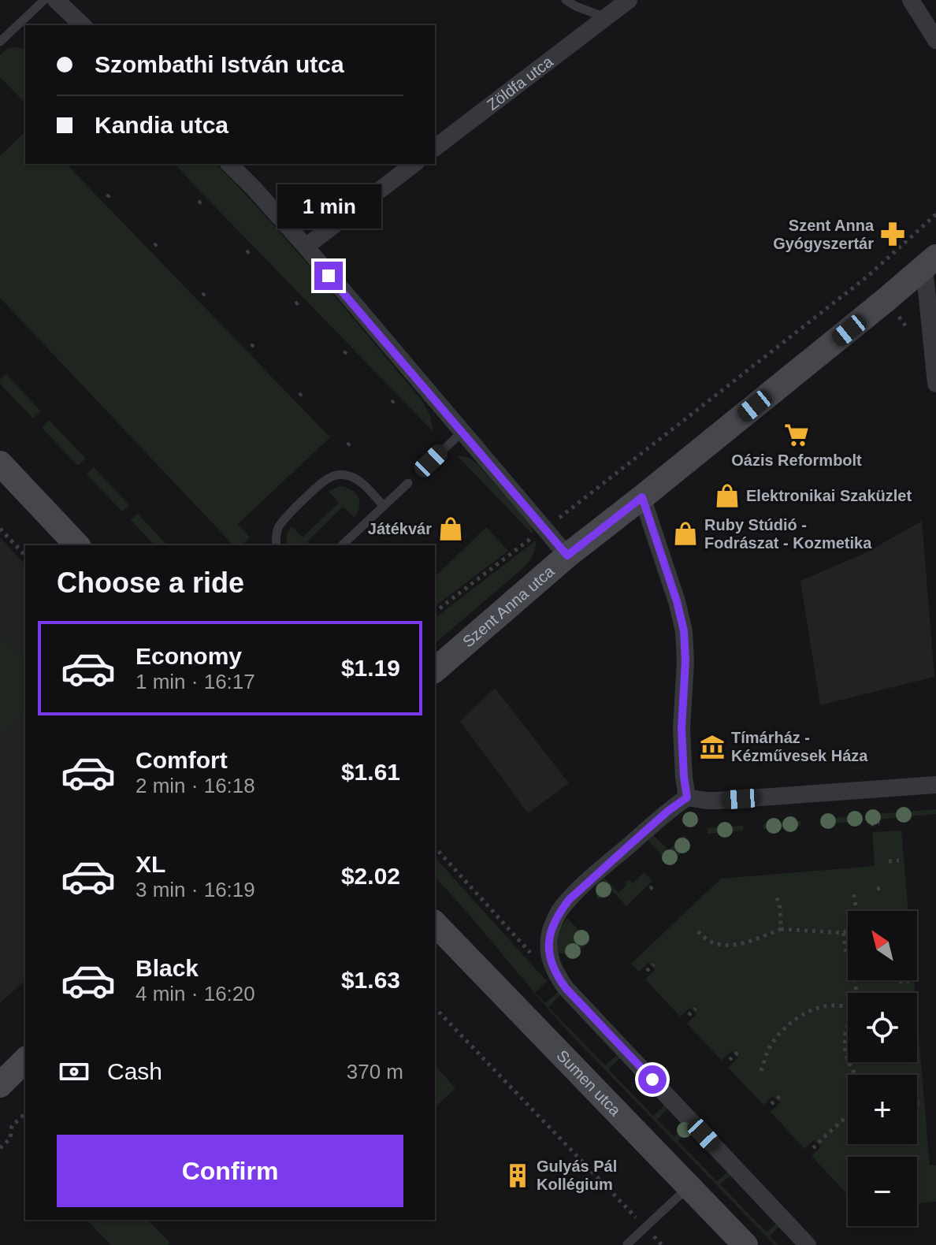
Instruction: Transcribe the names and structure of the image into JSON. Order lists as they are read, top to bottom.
{
  "streets": {
    "street": ["Zöldfa utca", "Szent Anna utca", "Sumen utca"]
  },
  "places": {
    "pharmacy": ["Szent Anna Gyógyszertár"],
    "supermarket": ["Oázis Reformbolt"],
    "shop": ["Elektronikai Szaküzlet", "Játékvár", "Ruby Stúdió - Fodrászat - Kozmetika"],
    "museum": ["Tímárház - Kézművesek Háza"],
    "building": ["Gulyás Pál Kollégium"]
  },
  "north": "top left",
  "page": {
    "banner": ["Szombathi István utca", "Kandia utca"],
    "bubble": "1 min",
    "heading": "Choose a ride",
    "list": [
      {
        "name": "Economy",
        "note": "1 min · 16:17",
        "value": "$1.19"
      },
      {
        "name": "Comfort",
        "note": "2 min · 16:18",
        "value": "$1.61"
      },
      {
        "name": "XL",
        "note": "3 min · 16:19",
        "value": "$2.02"
      },
      {
        "name": "Black",
        "note": "4 min · 16:20",
        "value": "$1.63"
      }
    ],
    "map_buttons": ["+", "−"],
    "pay": ["Cash", "370 m"],
    "buttons": "Confirm"
  }
}
